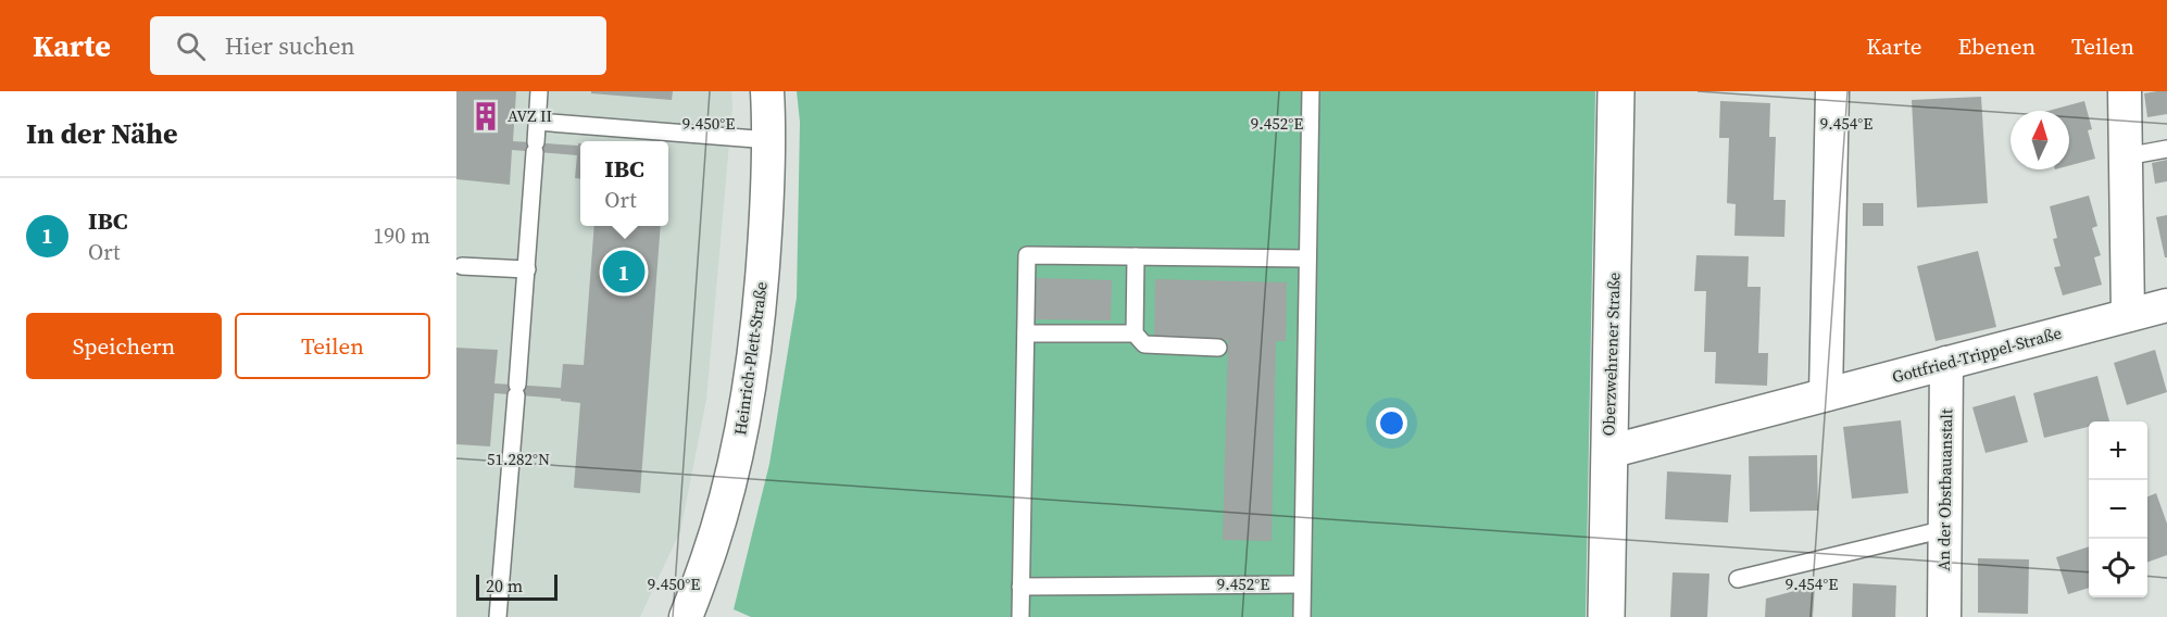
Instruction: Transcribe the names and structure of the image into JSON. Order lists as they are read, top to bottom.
{
  "streets": {
    "main road": ["Oberzwehrener Straße"],
    "street": ["Gottfried-Trippel-Straße", "Heinrich-Plett-Straße", "An der Obstbauanstalt"]
  },
  "crossings": [
    ["Oberzwehrener Straße", "Gottfried-Trippel-Straße"],
    ["Gottfried-Trippel-Straße", "An der Obstbauanstalt"]
  ],
  "places": {
    "building": ["AVZ II"]
  },
  "scale_bar": "20 m",
  "north": "top",
  "page": {
    "header": "Karte",
    "search": "Hier suchen",
    "nav": ["Karte", "Ebenen", "Teilen"],
    "heading": "In der Nähe",
    "popup": ["IBC", "Ort"],
    "list": [
      {
        "mark": "1",
        "name": "IBC",
        "note": "Ort",
        "value": "190 m"
      }
    ],
    "pins": "1",
    "buttons": ["Speichern", "Teilen"],
    "map_buttons": ["+", "−"],
    "scale": "20 m"
  },
  "coordinates": [
    "9.450°E",
    "9.452°E",
    "9.454°E",
    "51.282°N"
  ]
}
